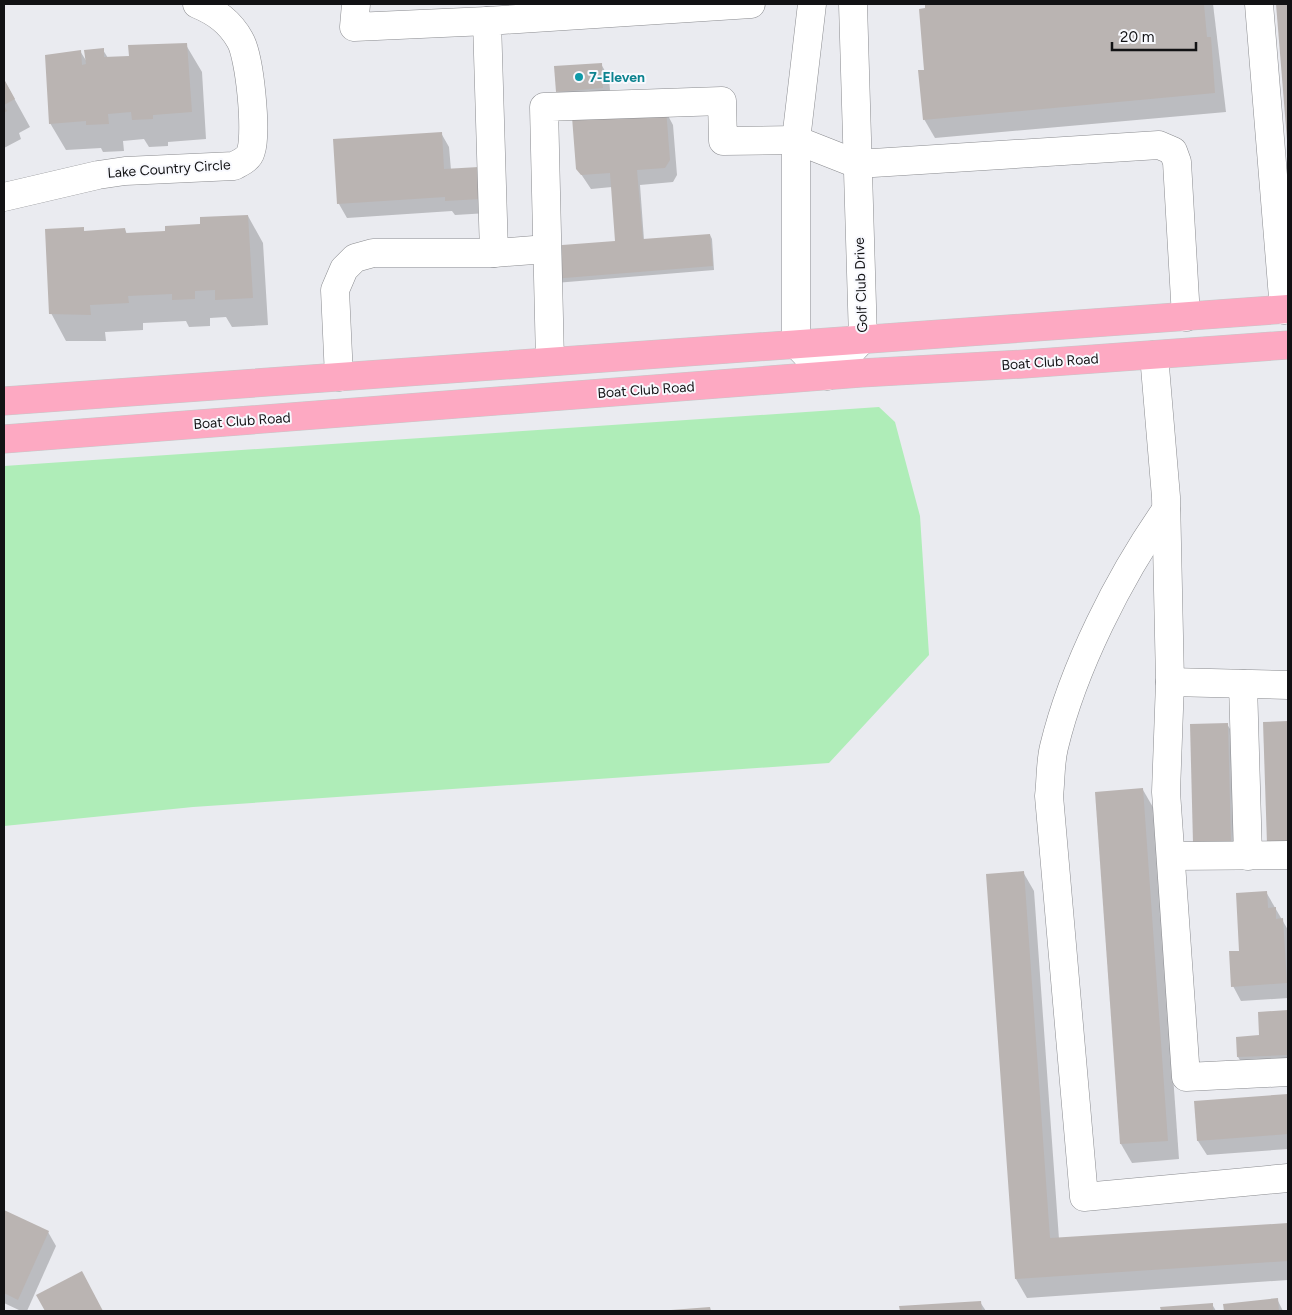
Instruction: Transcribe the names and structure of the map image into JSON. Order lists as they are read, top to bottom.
{
  "streets": {
    "main road": ["Boat Club Road"],
    "street": ["Lake Country Circle", "Golf Club Drive"]
  },
  "crossings": [
    ["Golf Club Drive", "Boat Club Road"]
  ],
  "places": ["7-Eleven"],
  "scale_bar": "20 m"
}
